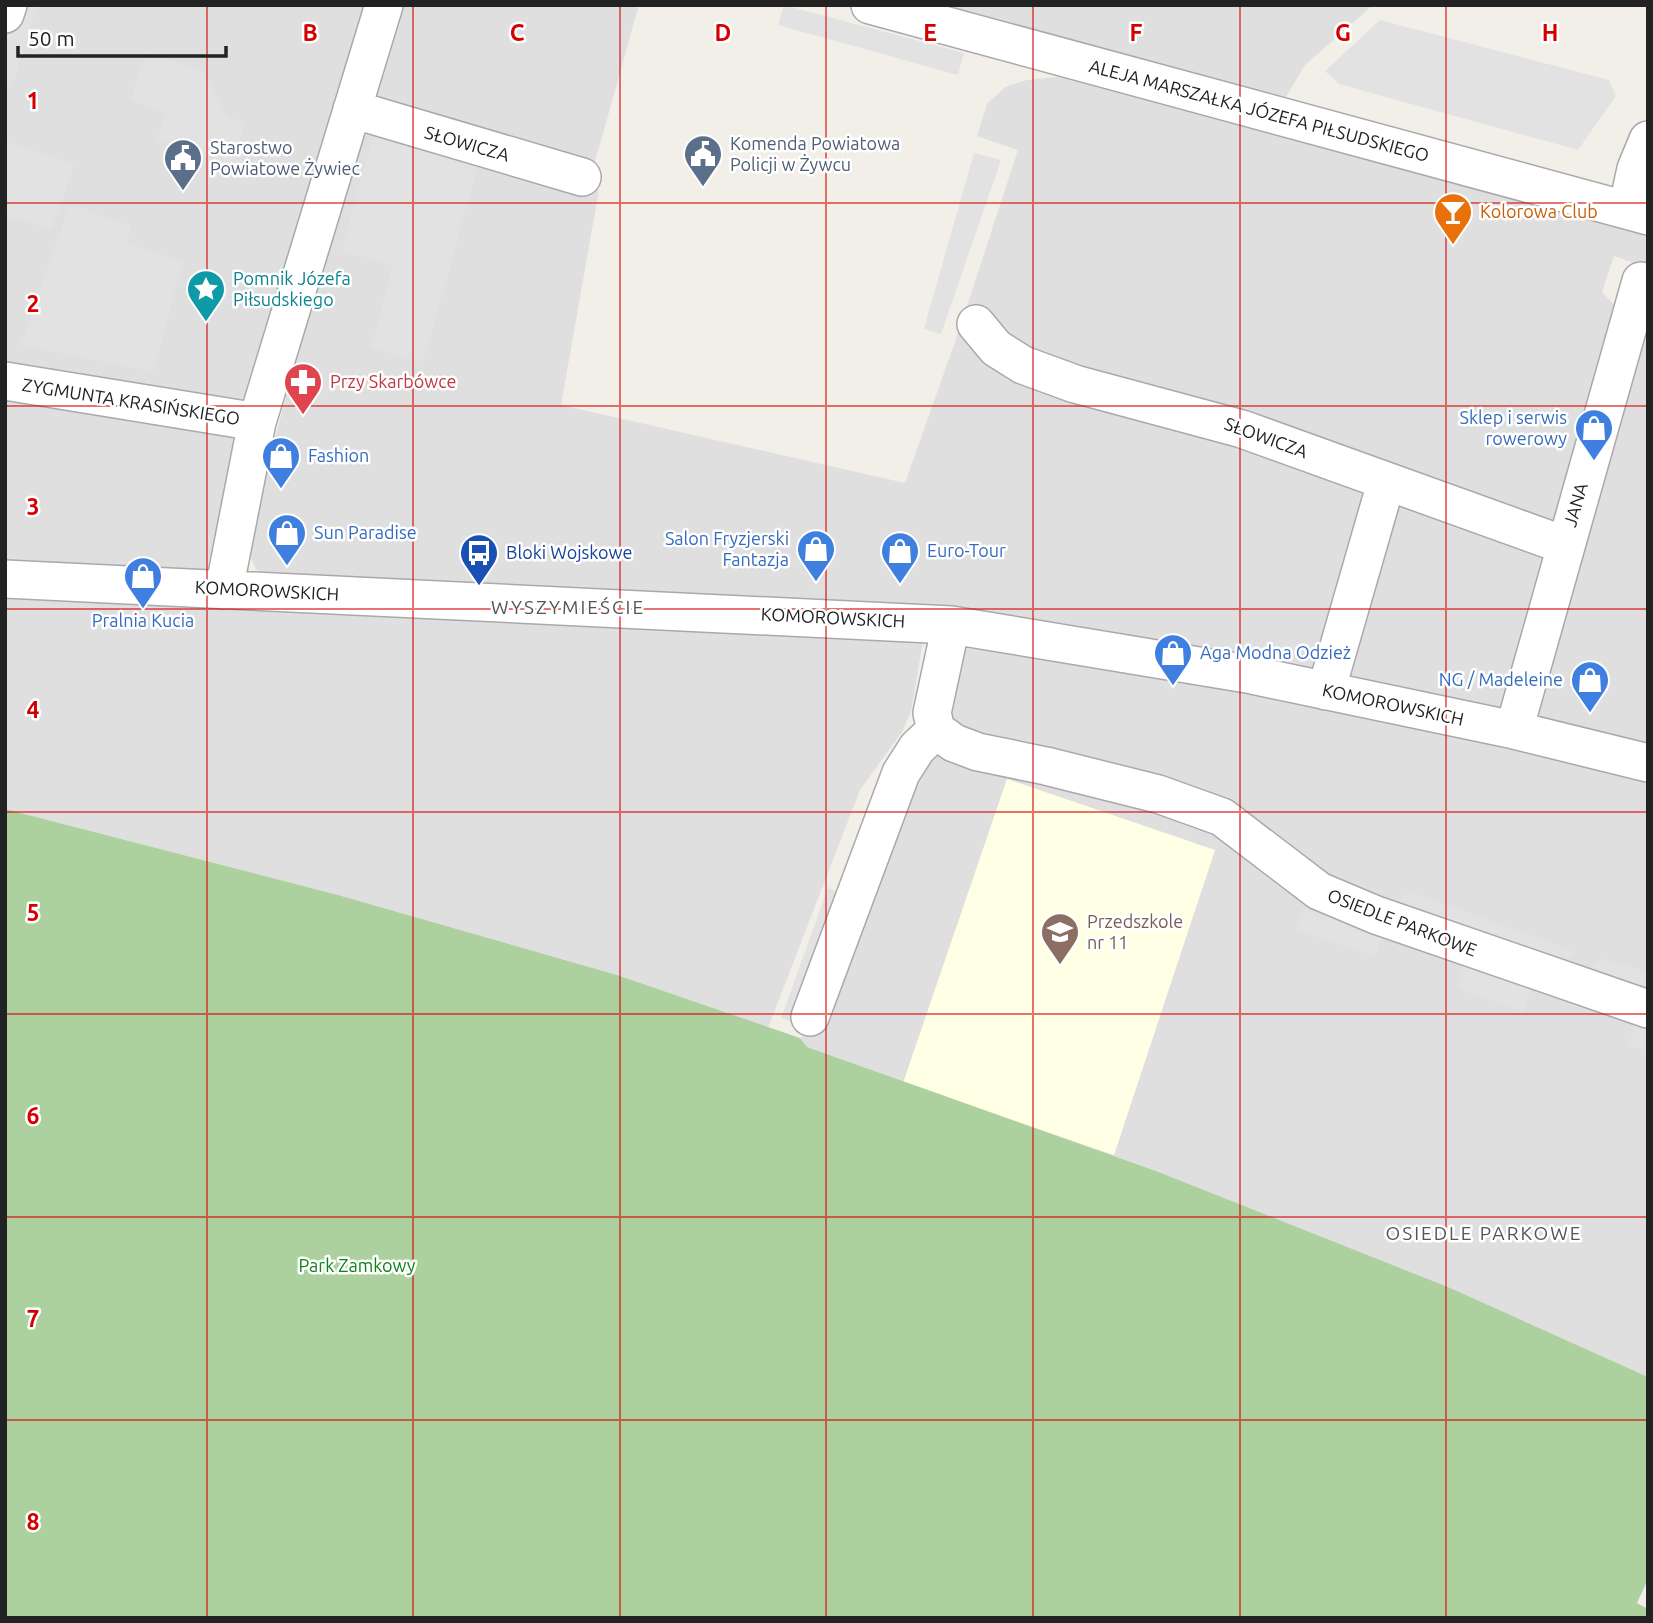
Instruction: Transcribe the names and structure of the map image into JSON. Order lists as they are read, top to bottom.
{
  "streets": {
    "street": [
      "ALEJA MARSZAŁKA JÓZEFA PIŁSUDSKIEGO",
      "SŁOWICZA",
      "ZYGMUNTA KRASIŃSKIEGO",
      "JANA",
      "KOMOROWSKICH",
      "OSIEDLE PARKOWE"
    ]
  },
  "crossings": [
    ["SŁOWICZA", "JANA"],
    ["JANA", "KOMOROWSKICH"]
  ],
  "districts": ["WYSZYMIEŚCIE", "OSIEDLE PARKOWE"],
  "parks": ["Park Zamkowy"],
  "places": {
    "public building": ["Komenda Powiatowa Policji w Żywcu", "Starostwo Powiatowe Żywiec"],
    "bar": ["Kolorowa Club"],
    "place": ["Pomnik Józefa Piłsudskiego"],
    "pharmacy": ["Przy Skarbówce"],
    "shop": [
      "Sklep i serwis rowerowy",
      "Fashion",
      "Sun Paradise",
      "Salon Fryzjerski Fantazja",
      "Euro-Tour",
      "Pralnia Kucia",
      "Aga Modna Odzież",
      "NG / Madeleine"
    ],
    "bus stop": ["Bloki Wojskowe"],
    "school or university": ["Przedszkole nr 11"]
  },
  "scale_bar": "50 m",
  "grid": {
    "columns": [
      "B",
      "C",
      "D",
      "E",
      "F",
      "G",
      "H"
    ],
    "rows": [
      "1",
      "2",
      "3",
      "4",
      "5",
      "6",
      "7",
      "8"
    ]
  }
}
